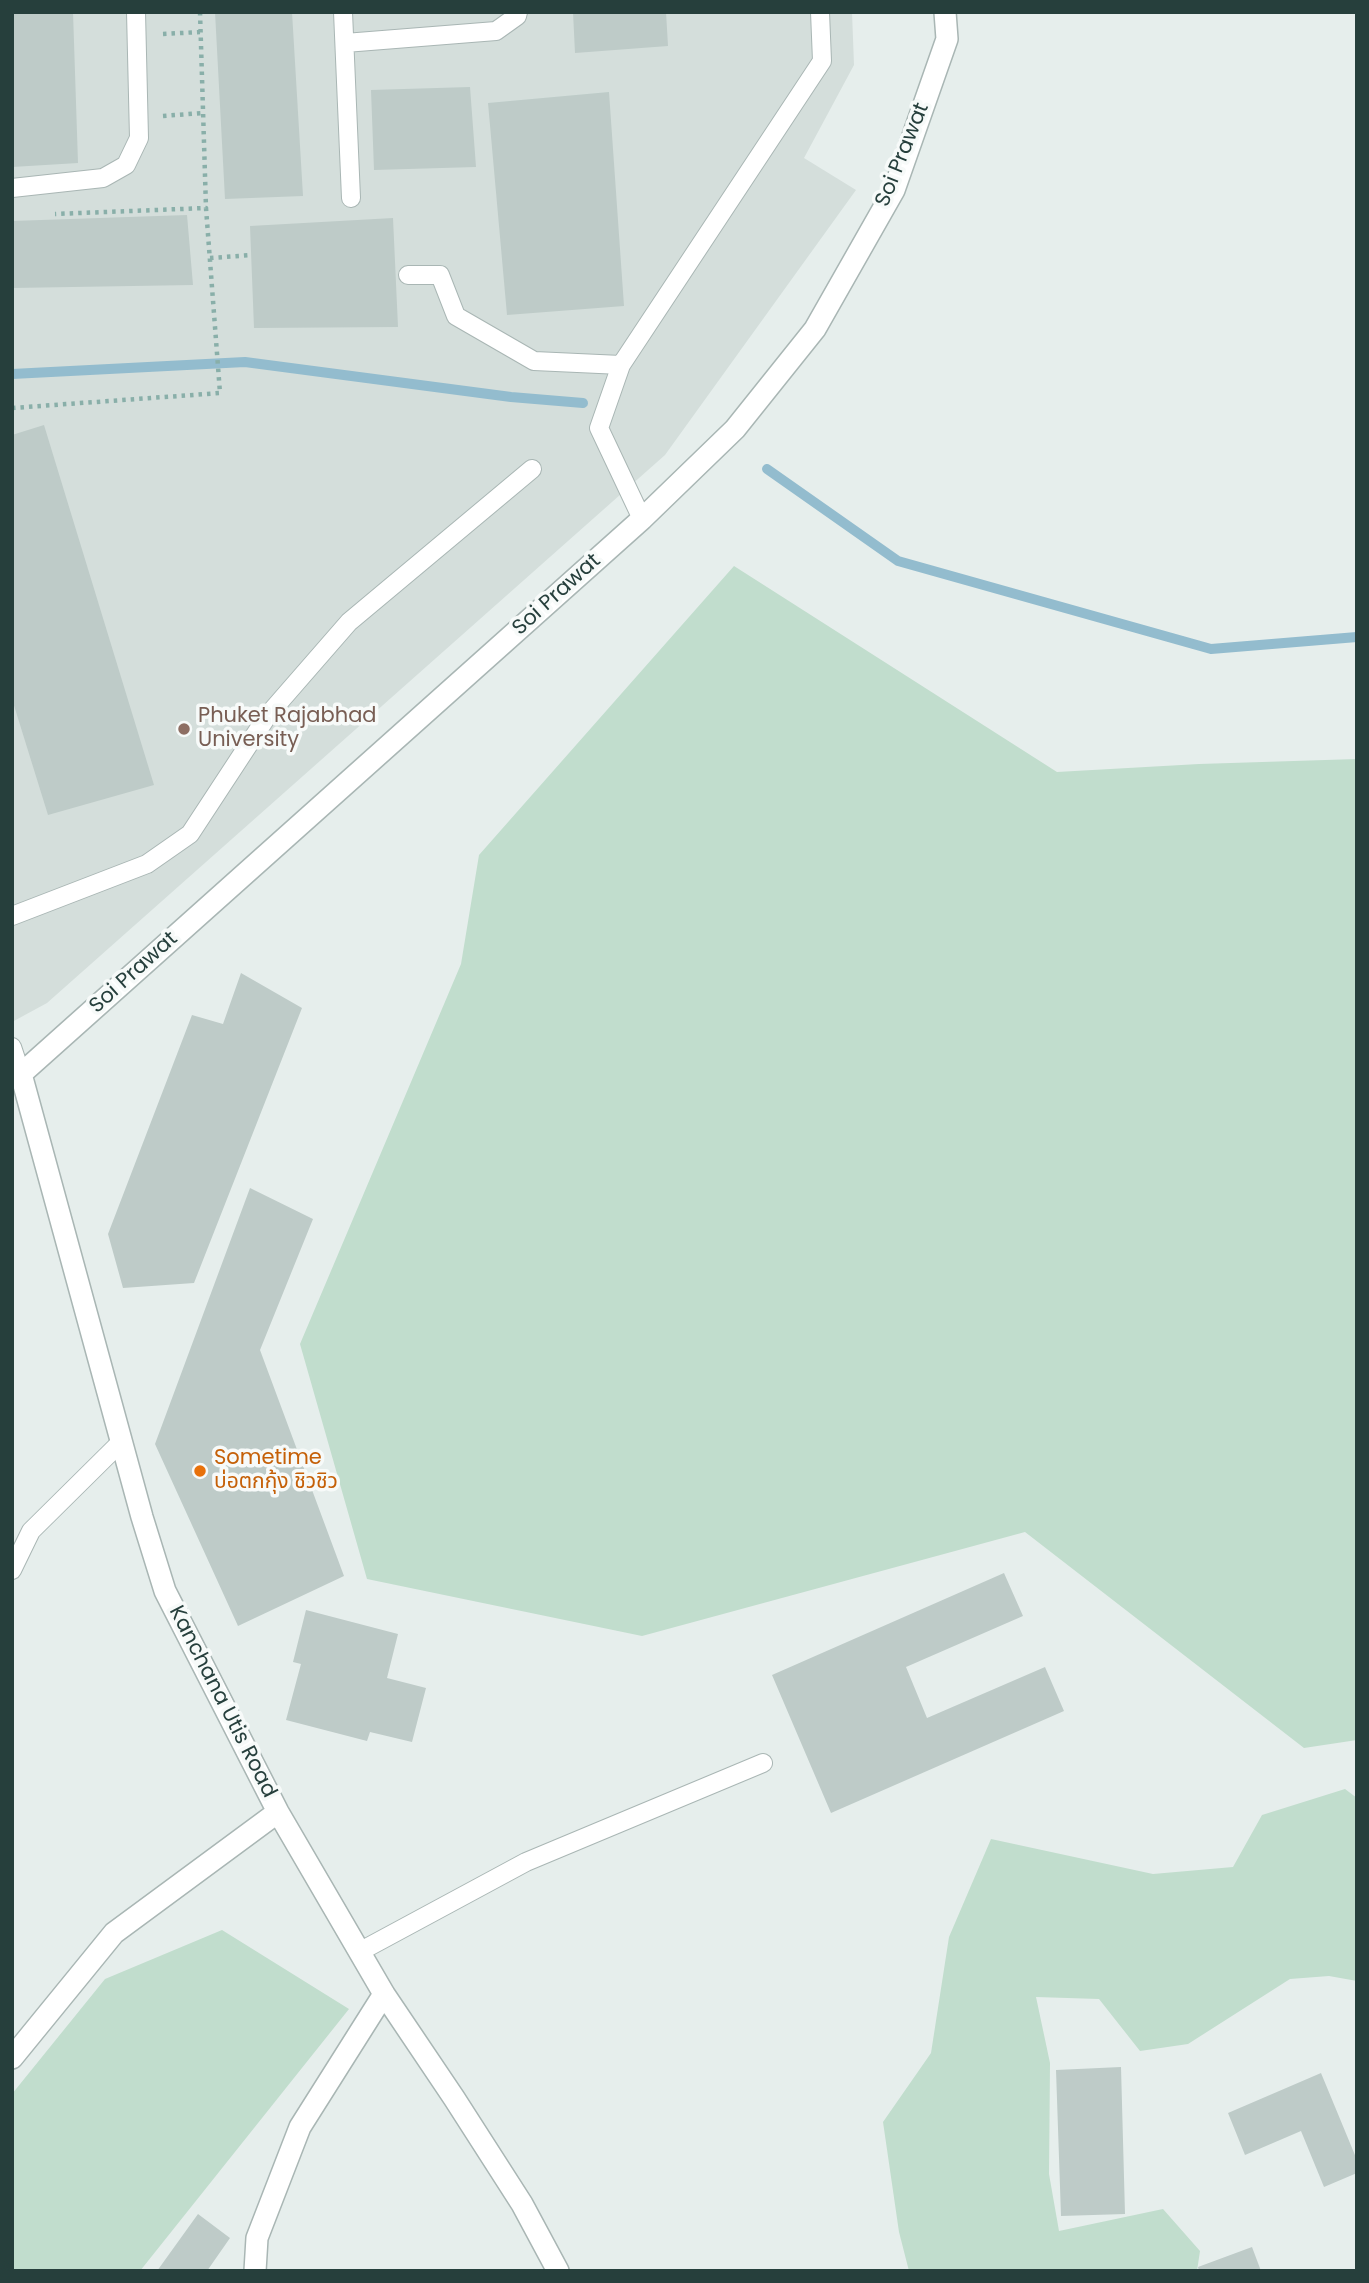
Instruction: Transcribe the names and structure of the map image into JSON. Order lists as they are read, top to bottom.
{
  "streets": {
    "street": ["Soi Prawat", "Kanchana Utis Road"]
  },
  "crossings": [
    ["Soi Prawat", "Kanchana Utis Road"]
  ],
  "places": ["Phuket Rajabhad University", "Sometime บ่อตกกุ้ง ชิวชิว"]
}
